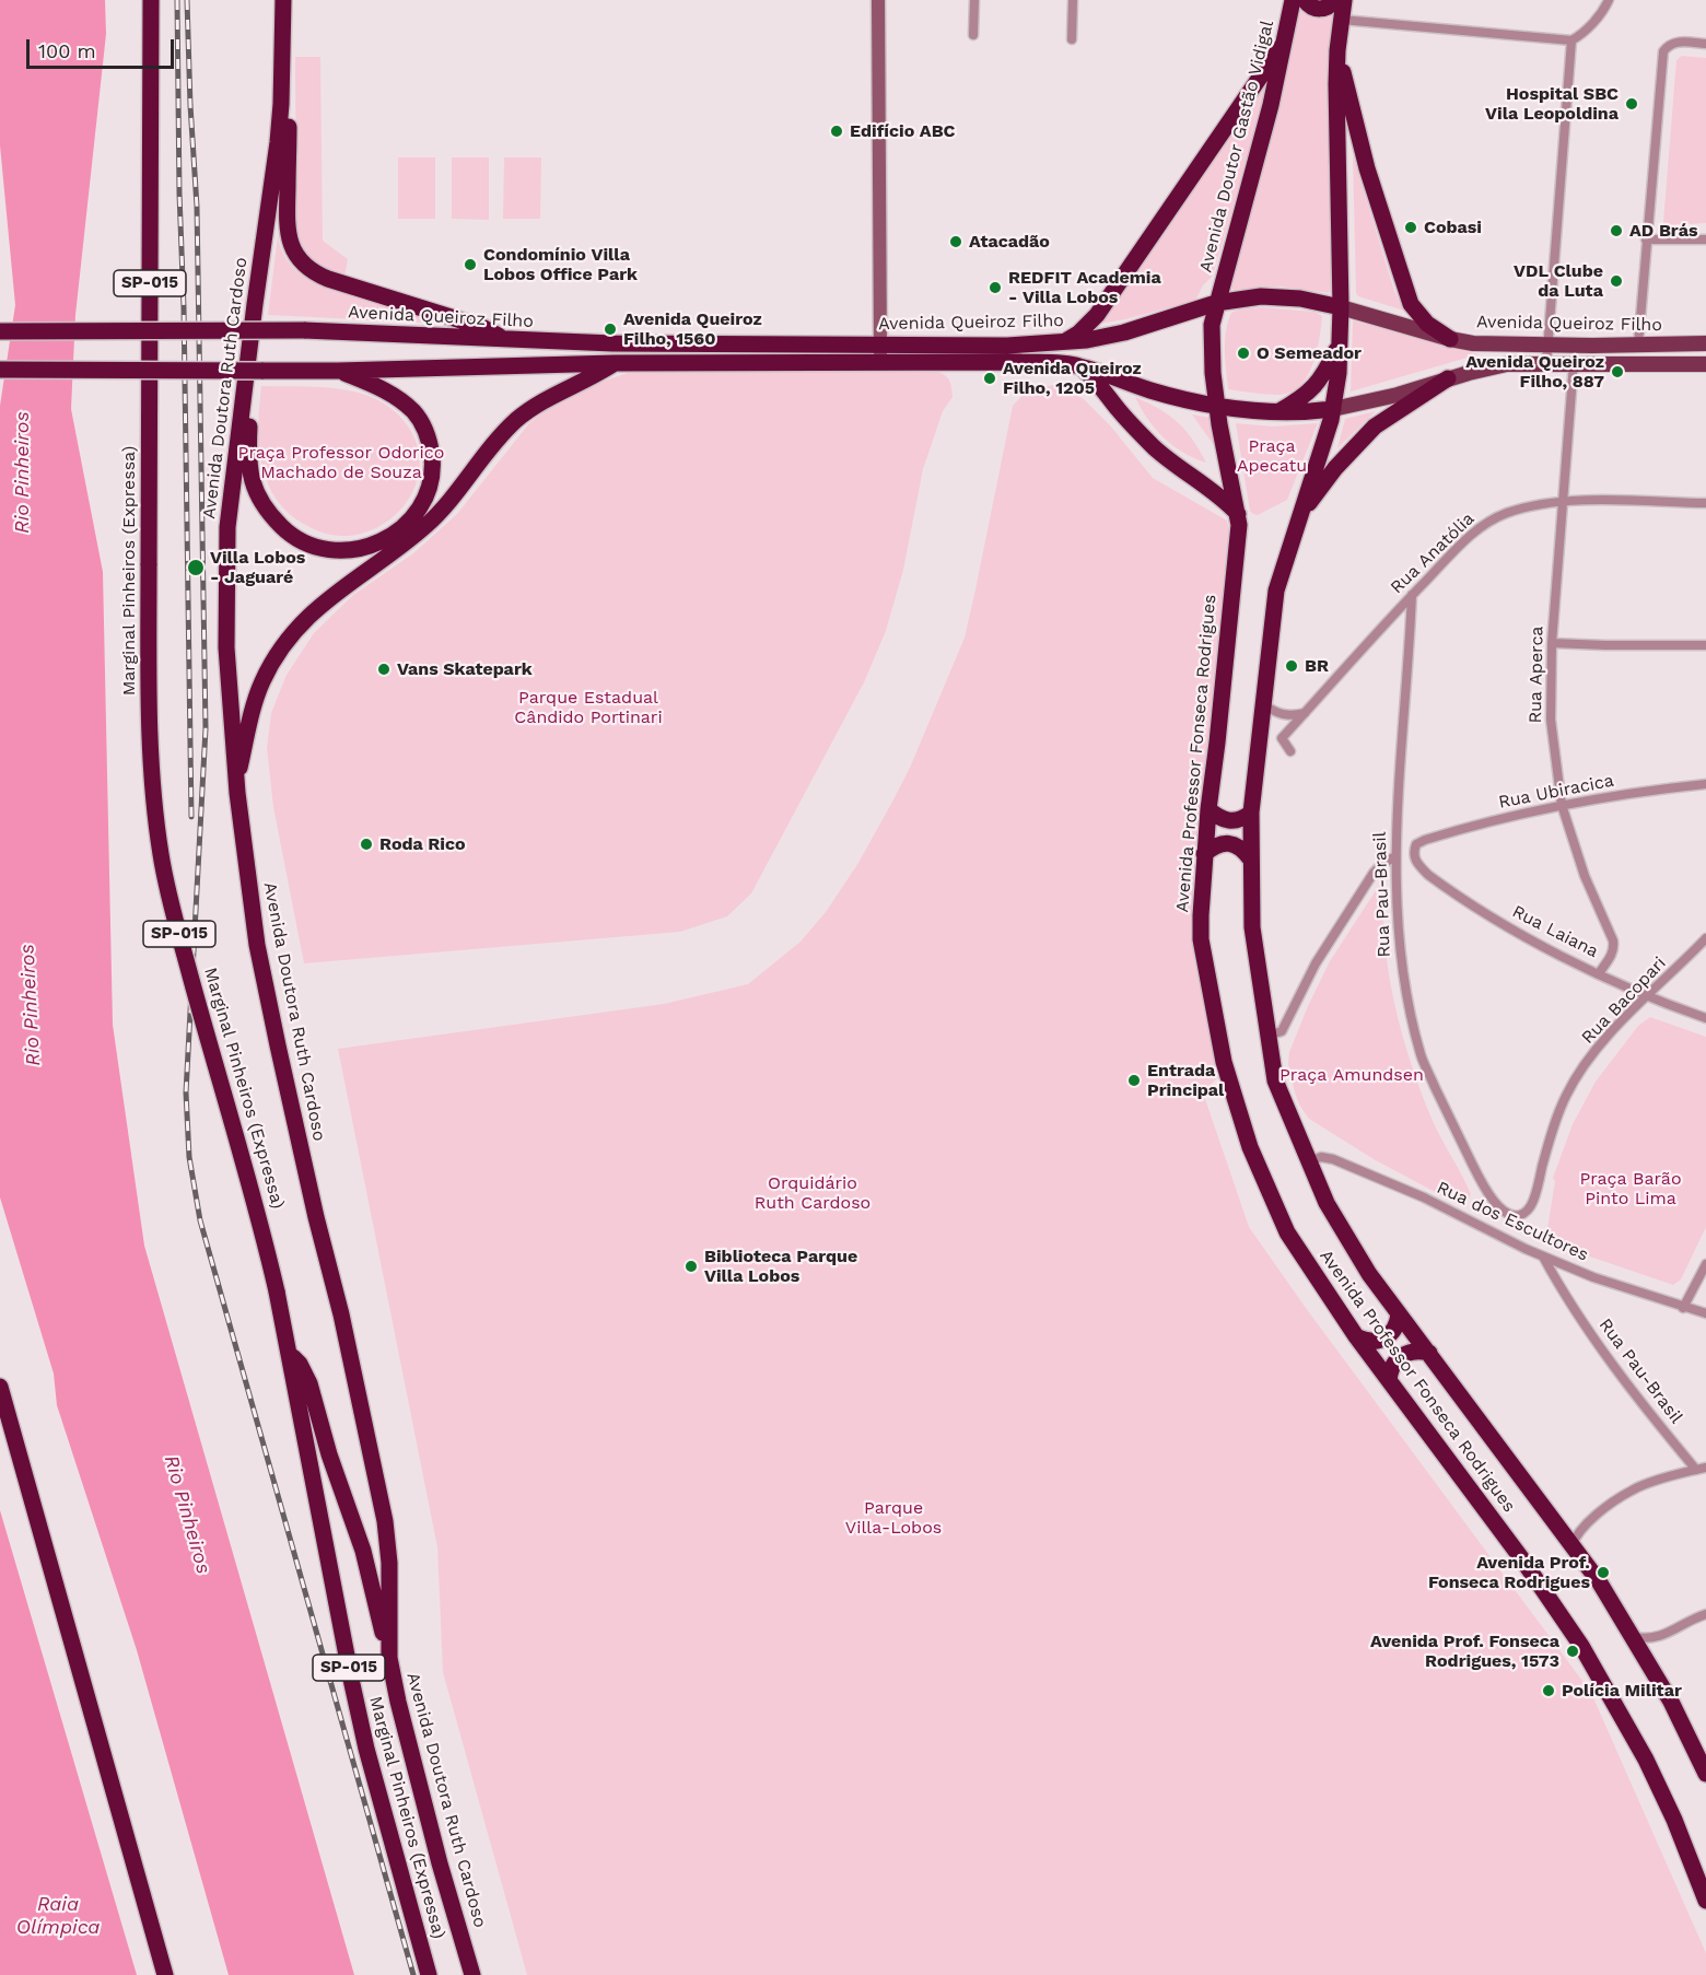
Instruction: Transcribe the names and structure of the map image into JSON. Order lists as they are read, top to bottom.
{
  "streets": {
    "highway": [
      "Avenida Doutor Gastão Vidigal",
      "SP-015",
      "Avenida Queiroz Filho",
      "Avenida Doutora Ruth Cardoso",
      "Marginal Pinheiros (Expressa)",
      "Avenida Professor Fonseca Rodrigues"
    ],
    "street": [
      "Rua Anatólia",
      "Rua Aperca",
      "Rua Ubiracica",
      "Rua Pau-Brasil",
      "Rua Laiana",
      "Rua Bacopari",
      "Rua dos Escultores"
    ]
  },
  "crossings": [
    ["Avenida Doutor Gastão Vidigal", "Avenida Queiroz Filho"],
    ["Avenida Doutor Gastão Vidigal", "Avenida Professor Fonseca Rodrigues"],
    ["Avenida Queiroz Filho", "Rua Aperca"],
    ["Avenida Queiroz Filho", "Avenida Professor Fonseca Rodrigues"],
    ["Rua Anatólia", "Rua Aperca"],
    ["Rua Anatólia", "Rua Pau-Brasil"],
    ["Rua Aperca", "Rua Ubiracica"],
    ["Rua Aperca", "Rua Laiana"],
    ["Avenida Professor Fonseca Rodrigues", "Rua dos Escultores"],
    ["Rua Ubiracica", "Rua Laiana"],
    ["Rua Pau-Brasil", "Rua Bacopari"],
    ["Rua Pau-Brasil", "Rua dos Escultores"],
    ["Rua Laiana", "Rua Bacopari"]
  ],
  "water": ["Rio Pinheiros", "Raia Olímpica"],
  "parks": [
    "Praça Apecatu",
    "Praça Professor Odorico Machado de Souza",
    "Parque Estadual Cândido Portinari",
    "Praça Amundsen",
    "Praça Barão Pinto Lima",
    "Orquidário Ruth Cardoso",
    "Parque Villa-Lobos"
  ],
  "places": [
    "Hospital SBC Vila Leopoldina",
    "Edifício ABC",
    "Cobasi",
    "AD Brás",
    "Atacadão",
    "Condomínio Villa Lobos Office Park",
    "VDL Clube da Luta",
    "REDFIT Academia - Villa Lobos",
    "Avenida Queiroz Filho, 1560",
    "O Semeador",
    "Avenida Queiroz Filho, 887",
    "Avenida Queiroz Filho, 1205",
    "Villa Lobos - Jaguaré",
    "BR",
    "Vans Skatepark",
    "Roda Rico",
    "Entrada Principal",
    "Biblioteca Parque Villa Lobos",
    "Avenida Prof. Fonseca Rodrigues",
    "Avenida Prof. Fonseca Rodrigues, 1573",
    "Polícia Militar"
  ],
  "scale_bar": "100 m"
}
